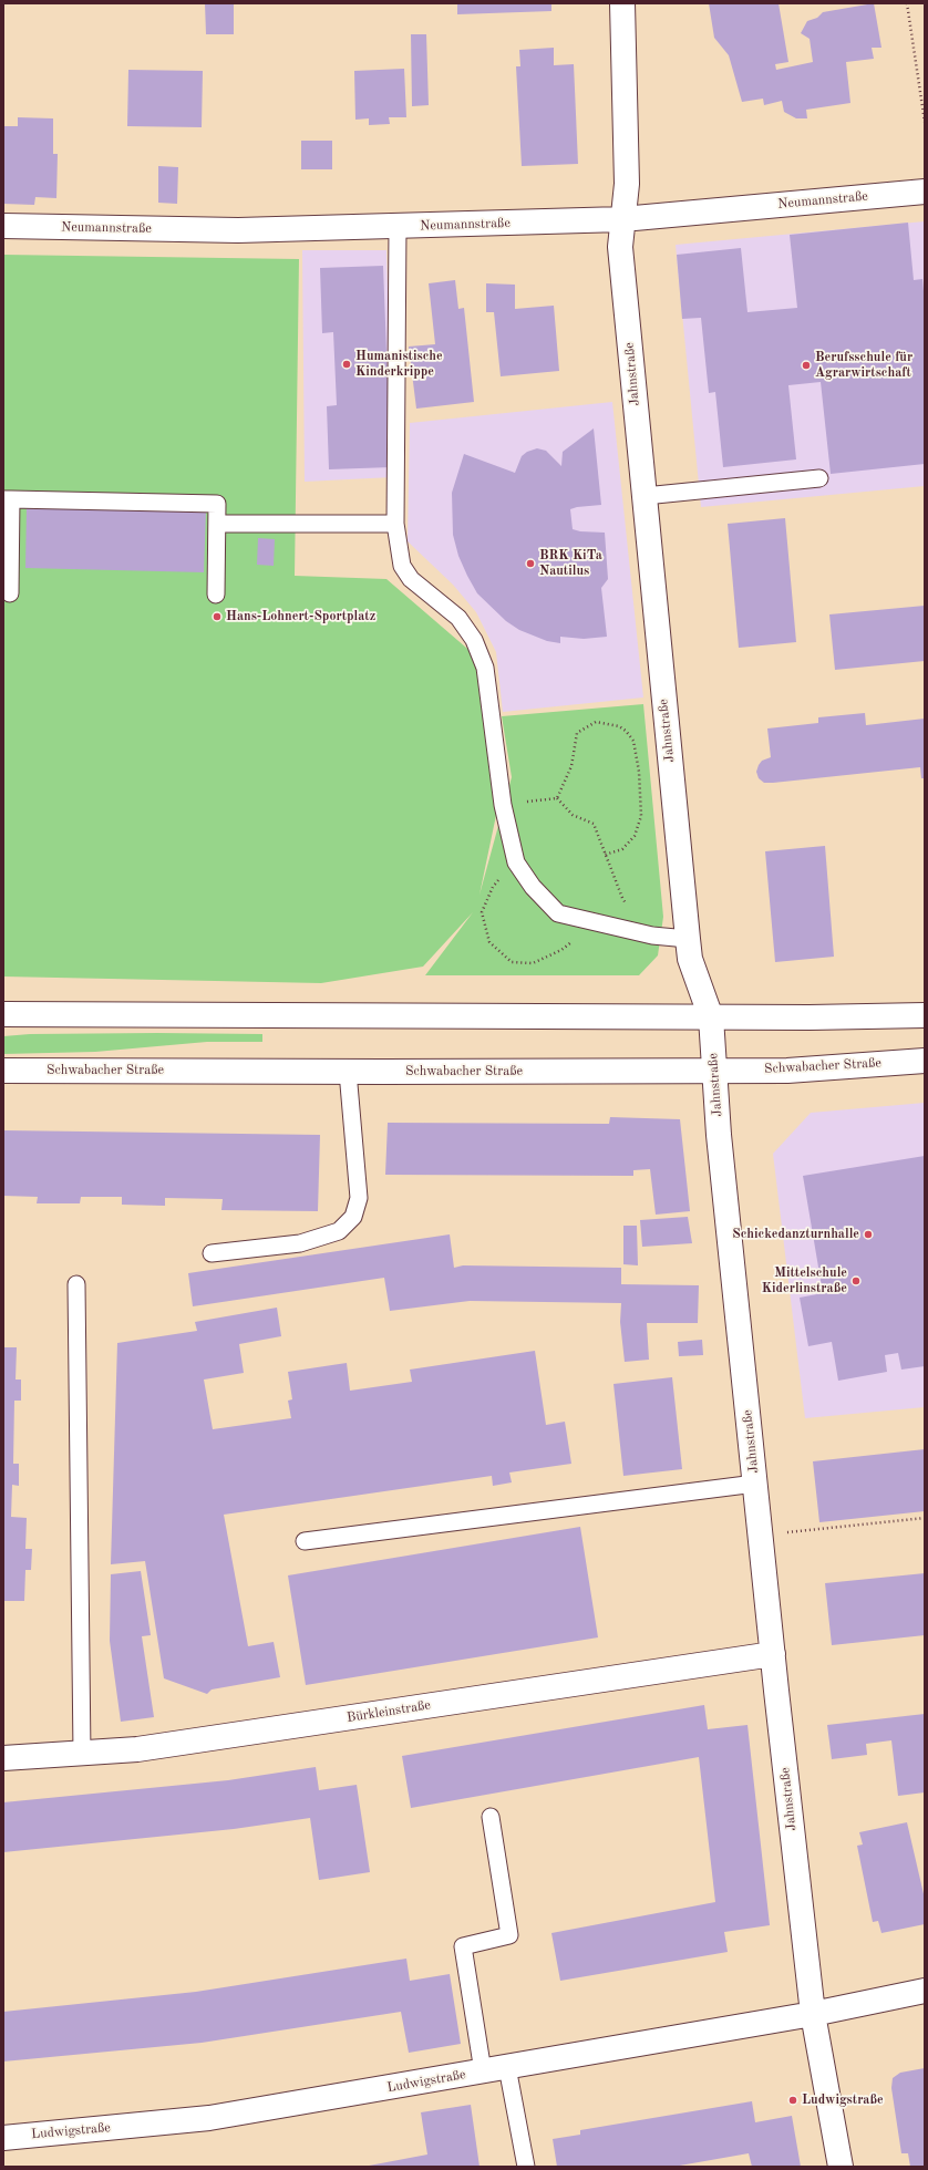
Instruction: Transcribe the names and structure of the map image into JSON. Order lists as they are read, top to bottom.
{
  "streets": {
    "street": [
      "Neumannstraße",
      "Jahnstraße",
      "Schwabacher Straße",
      "Bürkleinstraße",
      "Ludwigstraße"
    ]
  },
  "crossings": [
    ["Neumannstraße", "Jahnstraße"],
    ["Jahnstraße", "Schwabacher Straße"],
    ["Jahnstraße", "Bürkleinstraße"],
    ["Jahnstraße", "Ludwigstraße"]
  ],
  "places": [
    "Humanistische Kinderkrippe",
    "Berufsschule für Agrarwirtschaft",
    "BRK KiTa Nautilus",
    "Hans-Lohnert-Sportplatz",
    "Schickedanzturnhalle",
    "Mittelschule Kiderlinstraße",
    "Ludwigstraße"
  ]
}
